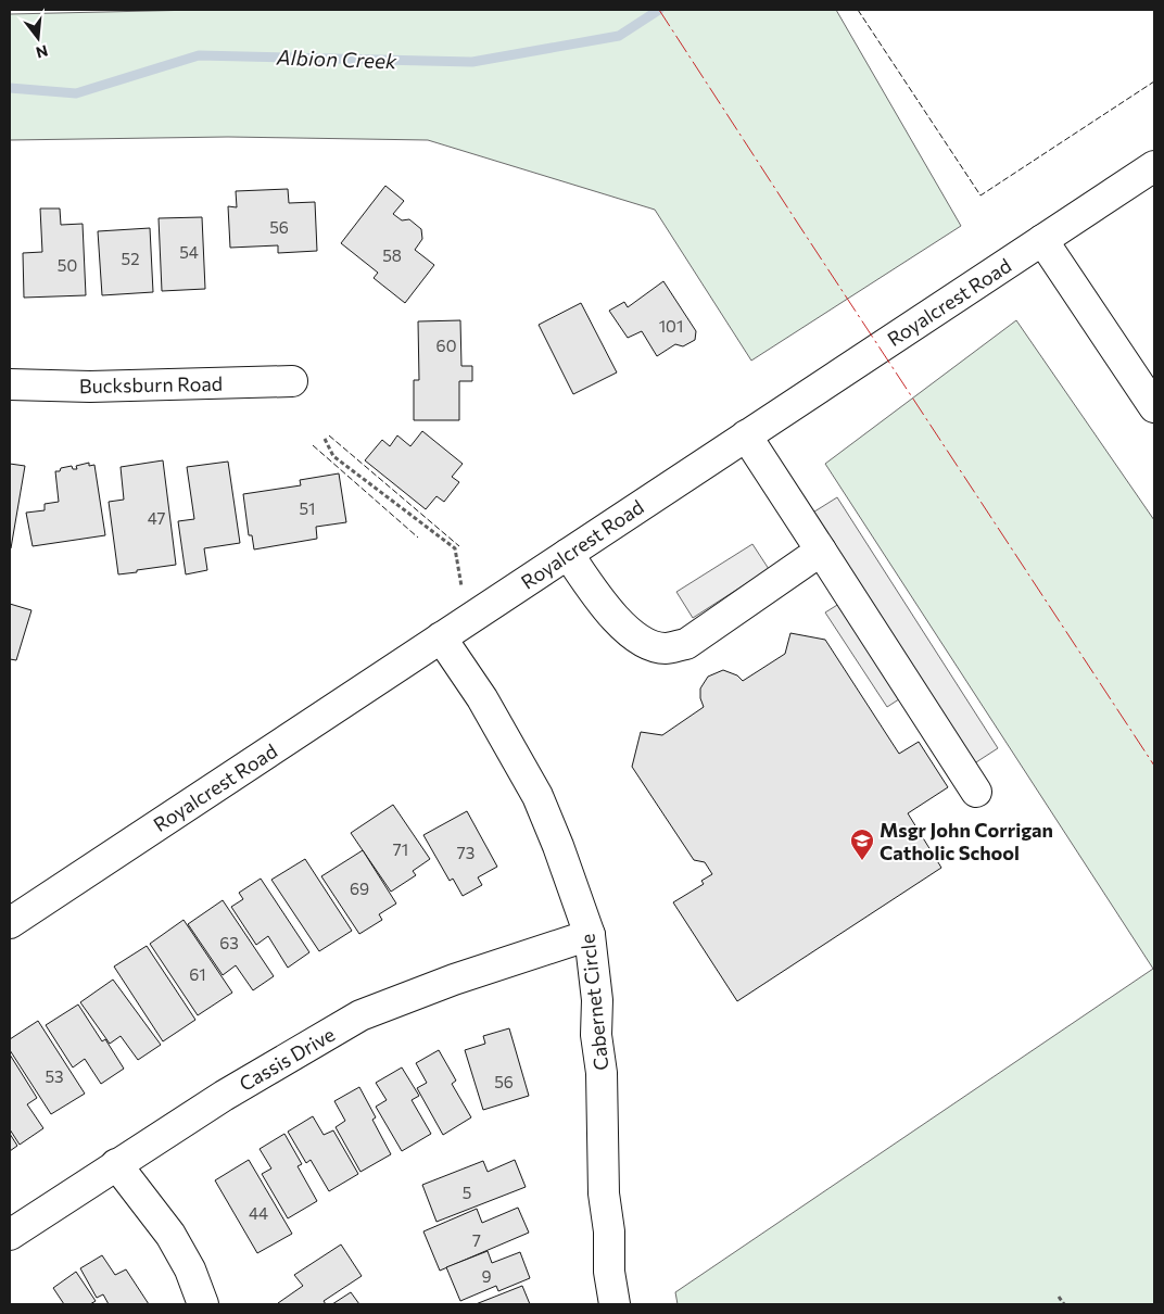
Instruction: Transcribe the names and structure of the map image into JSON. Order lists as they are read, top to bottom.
{
  "streets": {
    "street": [
      "Royalcrest Road",
      "Bucksburn Road",
      "Cabernet Circle",
      "Cassis Drive"
    ]
  },
  "crossings": [
    ["Royalcrest Road", "Cabernet Circle"],
    ["Cabernet Circle", "Cassis Drive"]
  ],
  "water": ["Albion Creek"],
  "places": {
    "school or university": ["Msgr John Corrigan Catholic School"]
  },
  "house_numbers": [
    "56",
    "54",
    "58",
    "52",
    "50",
    "101",
    "60",
    "51",
    "47",
    "71",
    "73",
    "69",
    "63",
    "61",
    "53",
    "56",
    "5",
    "44",
    "7",
    "9"
  ],
  "north": "bottom"
}
